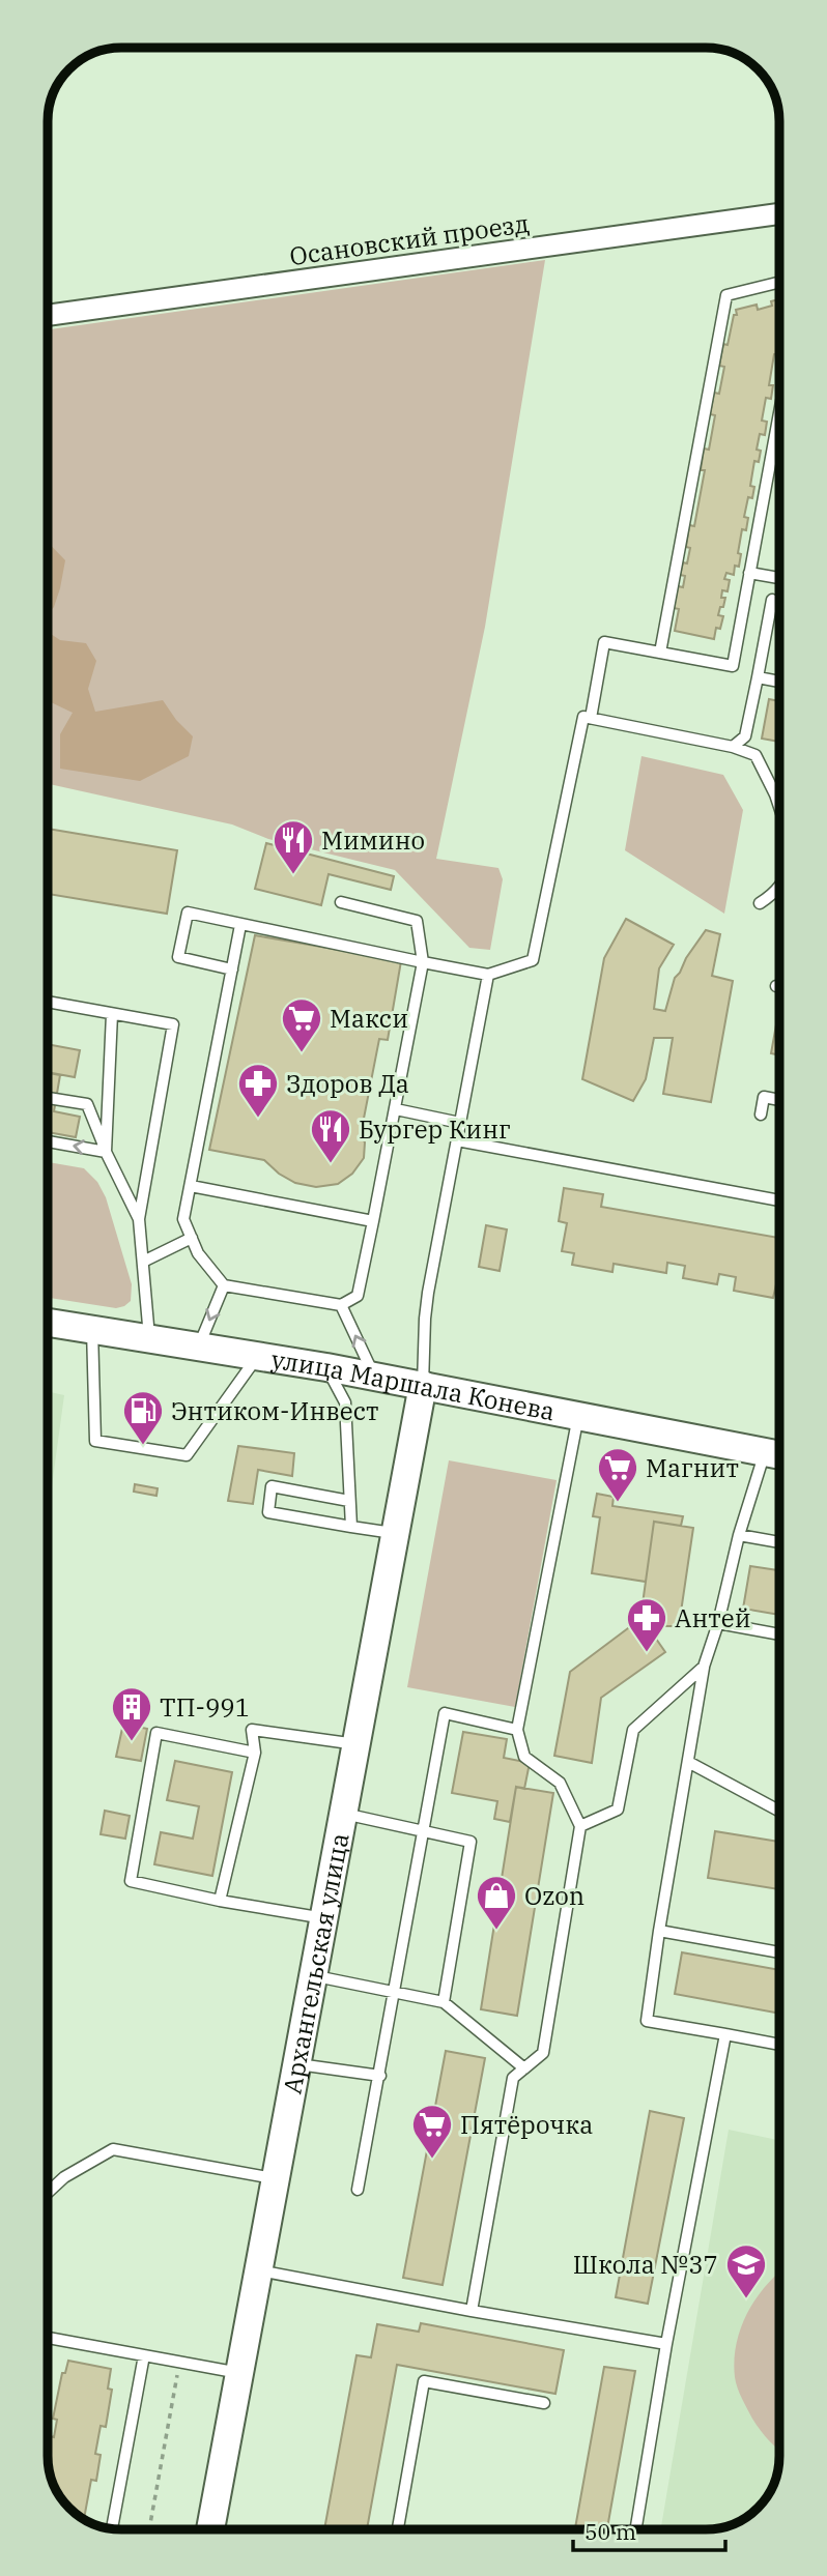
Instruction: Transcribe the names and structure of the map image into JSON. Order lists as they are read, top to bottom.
{
  "streets": {
    "street": ["Осановский проезд", "улица Маршала Конева", "Архангельская улица"]
  },
  "crossings": [
    ["улица Маршала Конева", "Архангельская улица"]
  ],
  "places": {
    "restaurant": ["Мимино", "Бургер Кинг"],
    "supermarket": ["Макси", "Магнит", "Пятёрочка"],
    "pharmacy": ["Здоров Да", "Антей"],
    "fuel station": ["Энтиком-Инвест"],
    "building": ["ТП-991"],
    "shop": ["Ozon"],
    "school or university": ["Школа №37"]
  },
  "scale_bar": "50 m"
}
